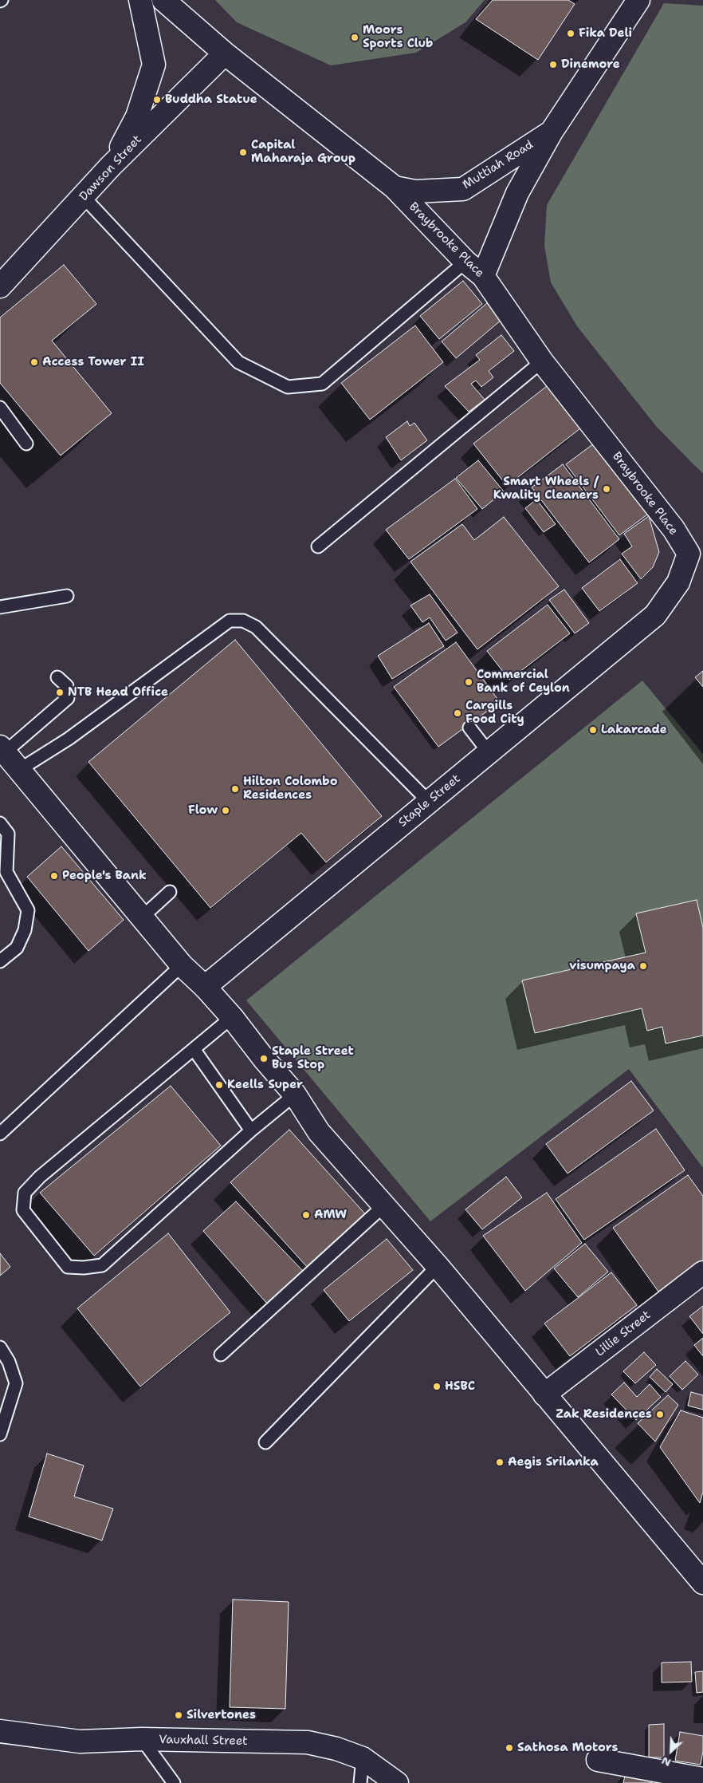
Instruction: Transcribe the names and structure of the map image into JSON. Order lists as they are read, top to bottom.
{
  "streets": {
    "street": [
      "Muttiah Road",
      "Dawson Street",
      "Braybrooke Place",
      "Staple Street",
      "Lillie Street",
      "Vauxhall Street"
    ]
  },
  "crossings": [
    ["Muttiah Road", "Braybrooke Place"],
    ["Dawson Street", "Braybrooke Place"],
    ["Braybrooke Place", "Staple Street"]
  ],
  "places": [
    "Fika Deli",
    "Moors Sports Club",
    "Dinemore",
    "Buddha Statue",
    "Capital Maharaja Group",
    "Access Tower II",
    "Smart Wheels / Kwality Cleaners",
    "Commercial Bank of Ceylon",
    "NTB Head Office",
    "Cargills Food City",
    "Lakarcade",
    "Hilton Colombo Residences",
    "Flow",
    "People's Bank",
    "visumpaya",
    "Staple Street Bus Stop",
    "Keells Super",
    "AMW",
    "HSBC",
    "Zak Residences",
    "Aegis Srilanka",
    "Silvertones",
    "Sathosa Motors"
  ],
  "north": "bottom left"
}
